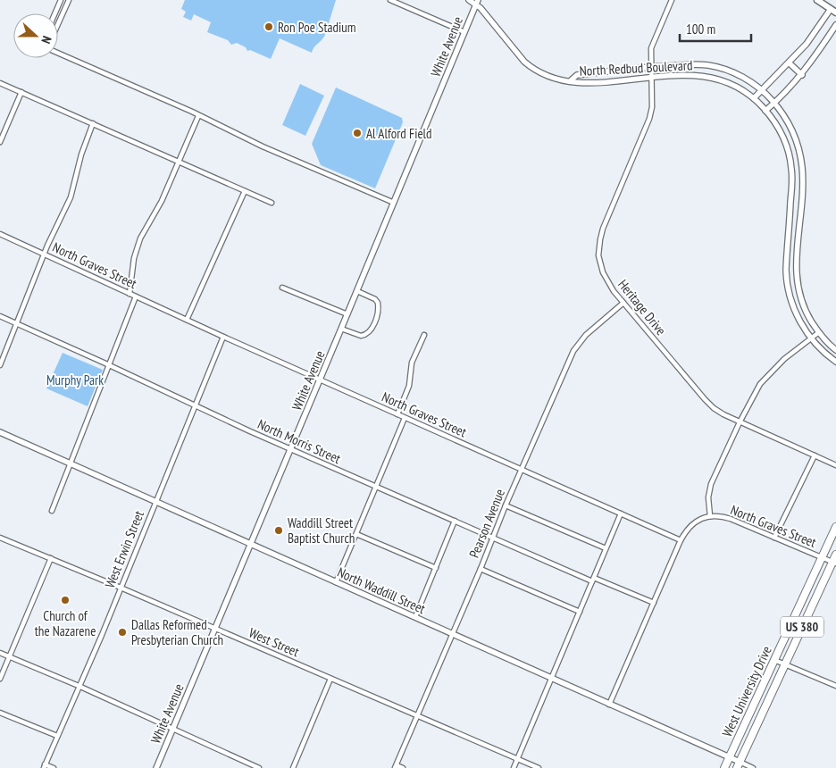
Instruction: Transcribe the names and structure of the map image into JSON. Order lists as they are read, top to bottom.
{
  "streets": {
    "highway": ["US 380", "West University Drive"],
    "street": [
      "White Avenue",
      "North Redbud Boulevard",
      "North Graves Street",
      "Heritage Drive",
      "North Morris Street",
      "Pearson Avenue",
      "West Erwin Street",
      "North Waddill Street",
      "West Street"
    ]
  },
  "crossings": [
    ["White Avenue", "North Redbud Boulevard"],
    ["White Avenue", "North Graves Street"],
    ["White Avenue", "North Morris Street"],
    ["White Avenue", "North Waddill Street"],
    ["White Avenue", "West Street"],
    ["North Redbud Boulevard", "Heritage Drive"],
    ["North Graves Street", "Pearson Avenue"],
    ["North Graves Street", "West Erwin Street"],
    ["North Graves Street", "West University Drive"],
    ["Heritage Drive", "Pearson Avenue"],
    ["North Morris Street", "Pearson Avenue"],
    ["North Morris Street", "West Erwin Street"],
    ["Pearson Avenue", "North Waddill Street"],
    ["Pearson Avenue", "West Street"],
    ["West Erwin Street", "North Waddill Street"],
    ["West Erwin Street", "West Street"],
    ["North Waddill Street", "West University Drive"]
  ],
  "parks": ["Murphy Park"],
  "places": [
    "Ron Poe Stadium",
    "Al Alford Field",
    "Waddill Street Baptist Church",
    "Church of the Nazarene",
    "Dallas Reformed Presbyterian Church"
  ],
  "scale_bar": "100 m",
  "north": "right"
}
